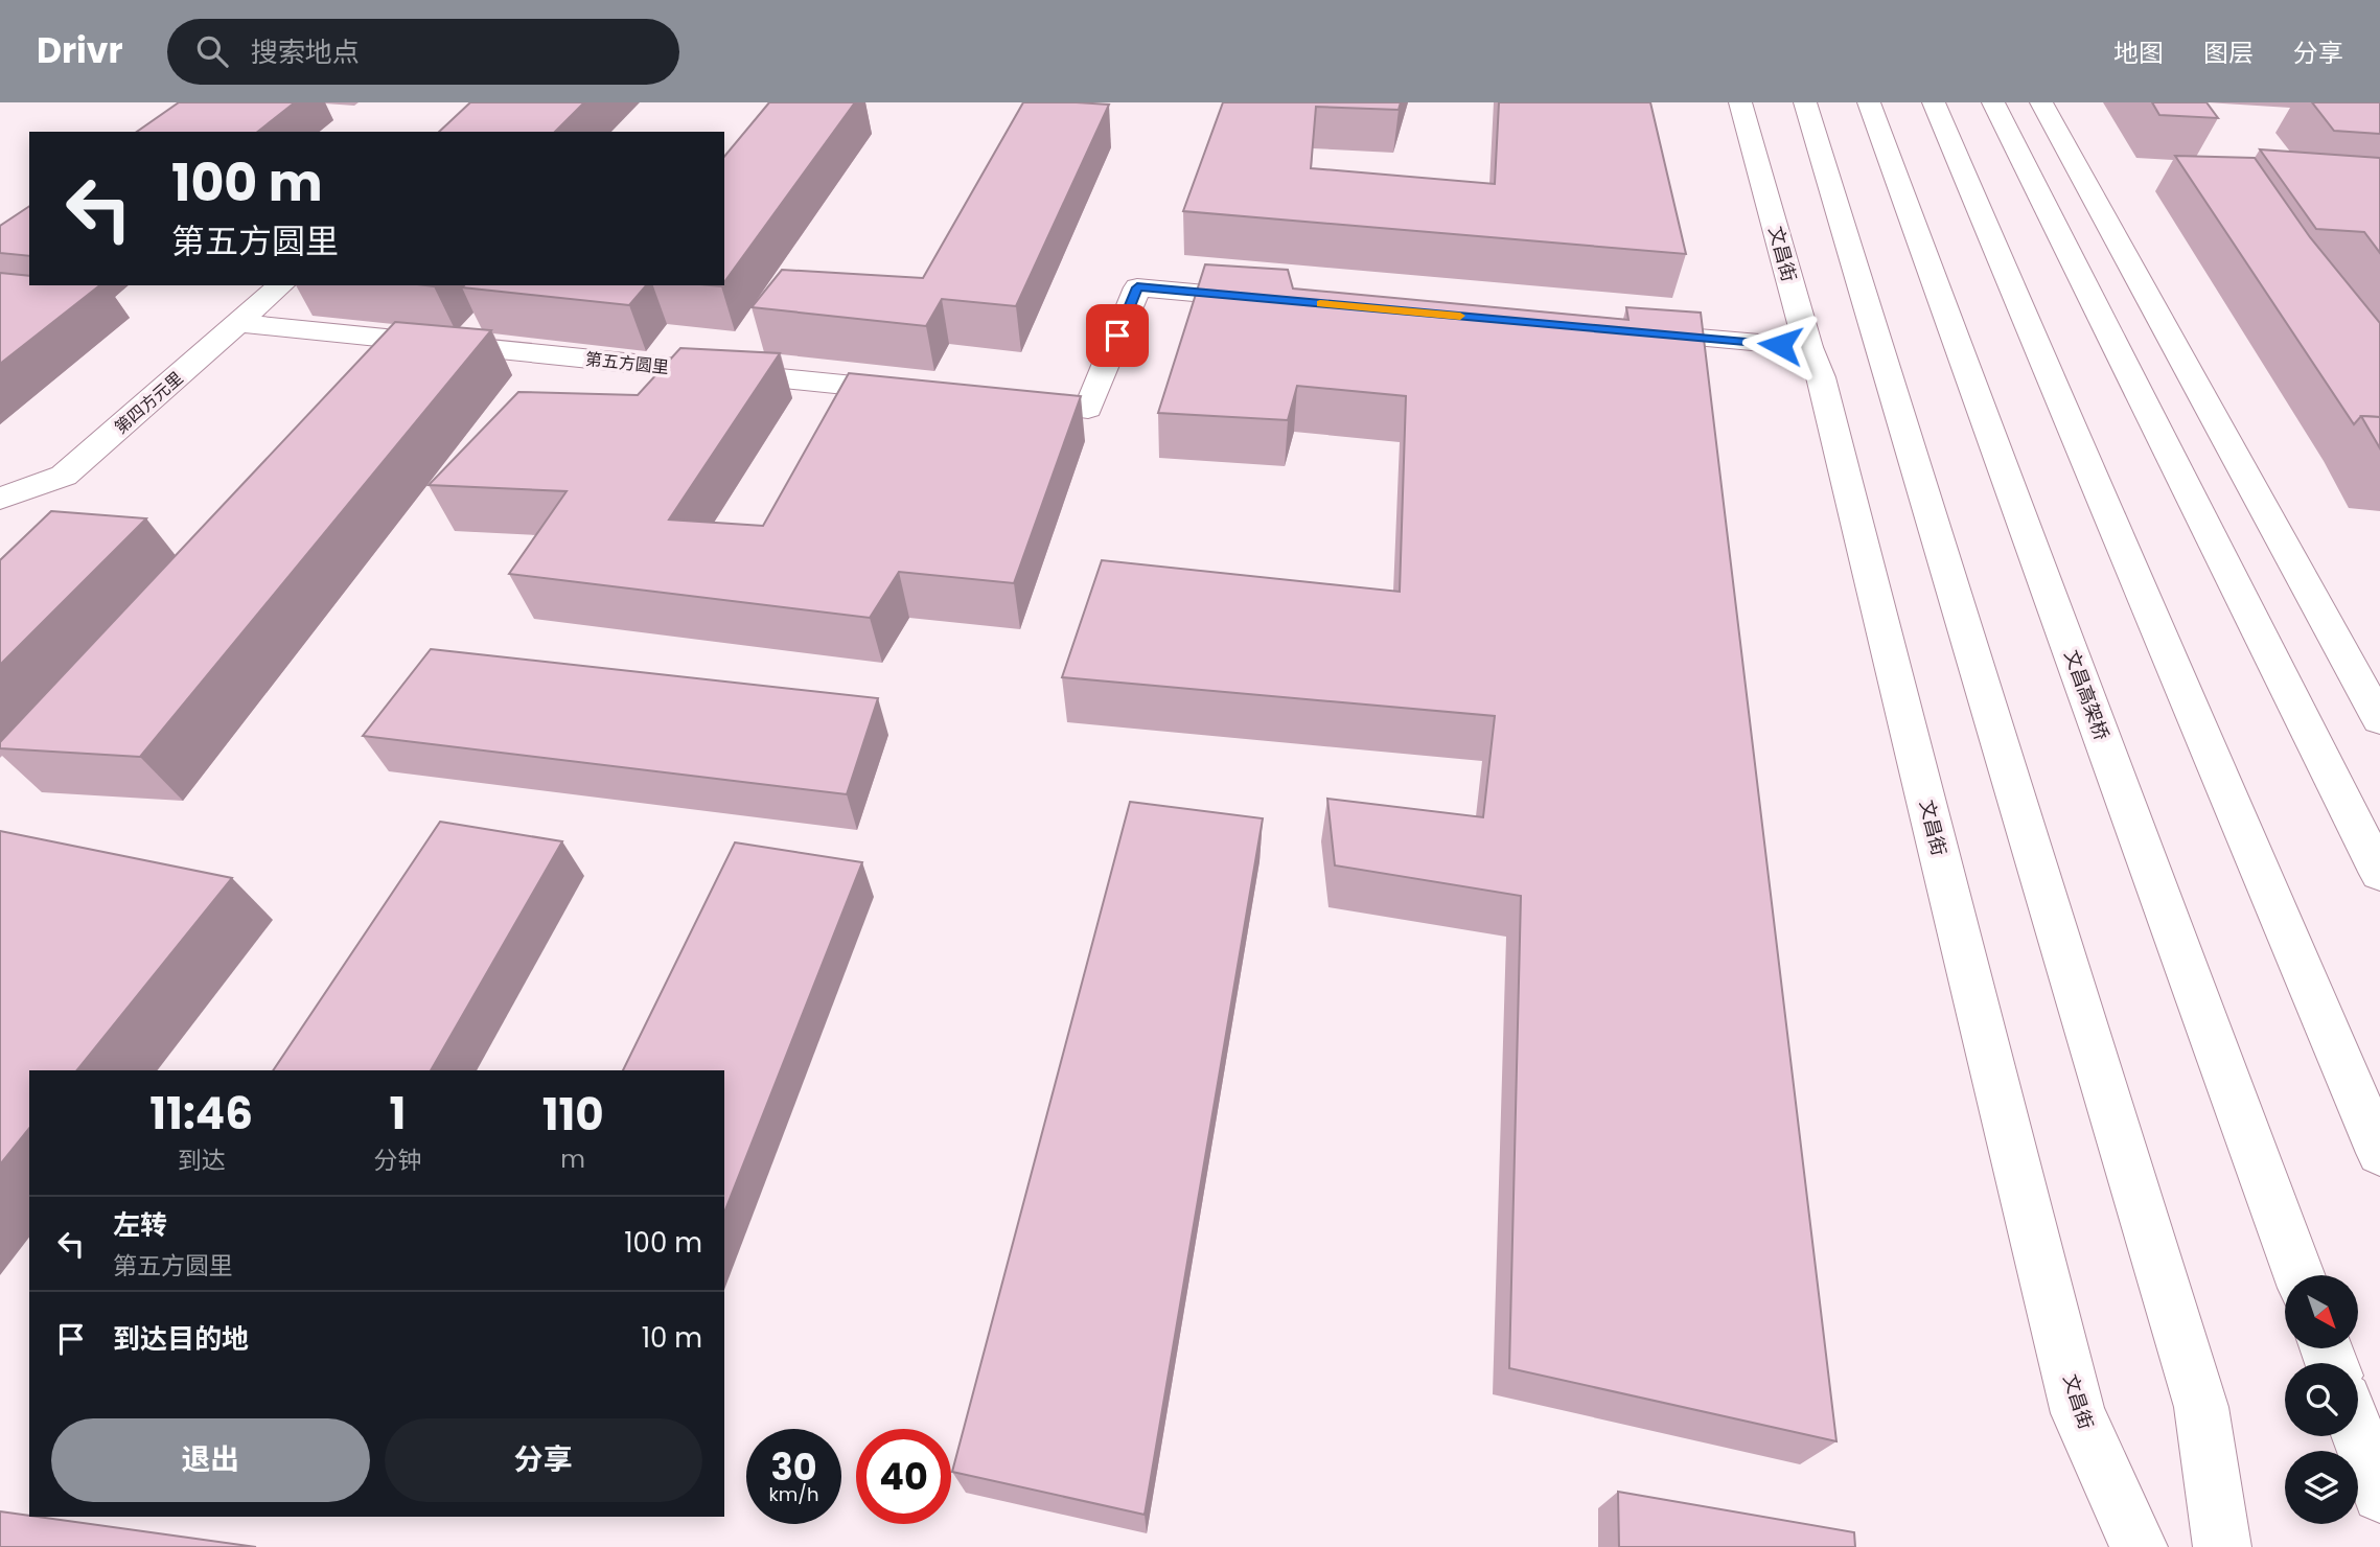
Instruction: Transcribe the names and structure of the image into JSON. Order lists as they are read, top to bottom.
{
  "streets": {
    "main road": [
      "文昌街",
      "第五方圆里",
      "第四方元里",
      "文昌高架桥"
    ]
  },
  "crossings": [
    ["第五方圆里", "第四方元里"]
  ],
  "north": "bottom right",
  "page": {
    "header": "Drivr",
    "search": "搜索地点",
    "nav": ["地图", "图层", "分享"],
    "turn": ["100 m", "第五方圆里"],
    "eta": [
      "11:46",
      "到达",
      "1",
      "分钟",
      "110",
      "m"
    ],
    "list": [
      {
        "name": "左转",
        "note": "第五方圆里",
        "value": "100 m"
      },
      {
        "name": "到达目的地",
        "value": "10 m"
      }
    ],
    "buttons": ["退出", "分享"],
    "speed": "30 km/h",
    "limit": "40"
  }
}
